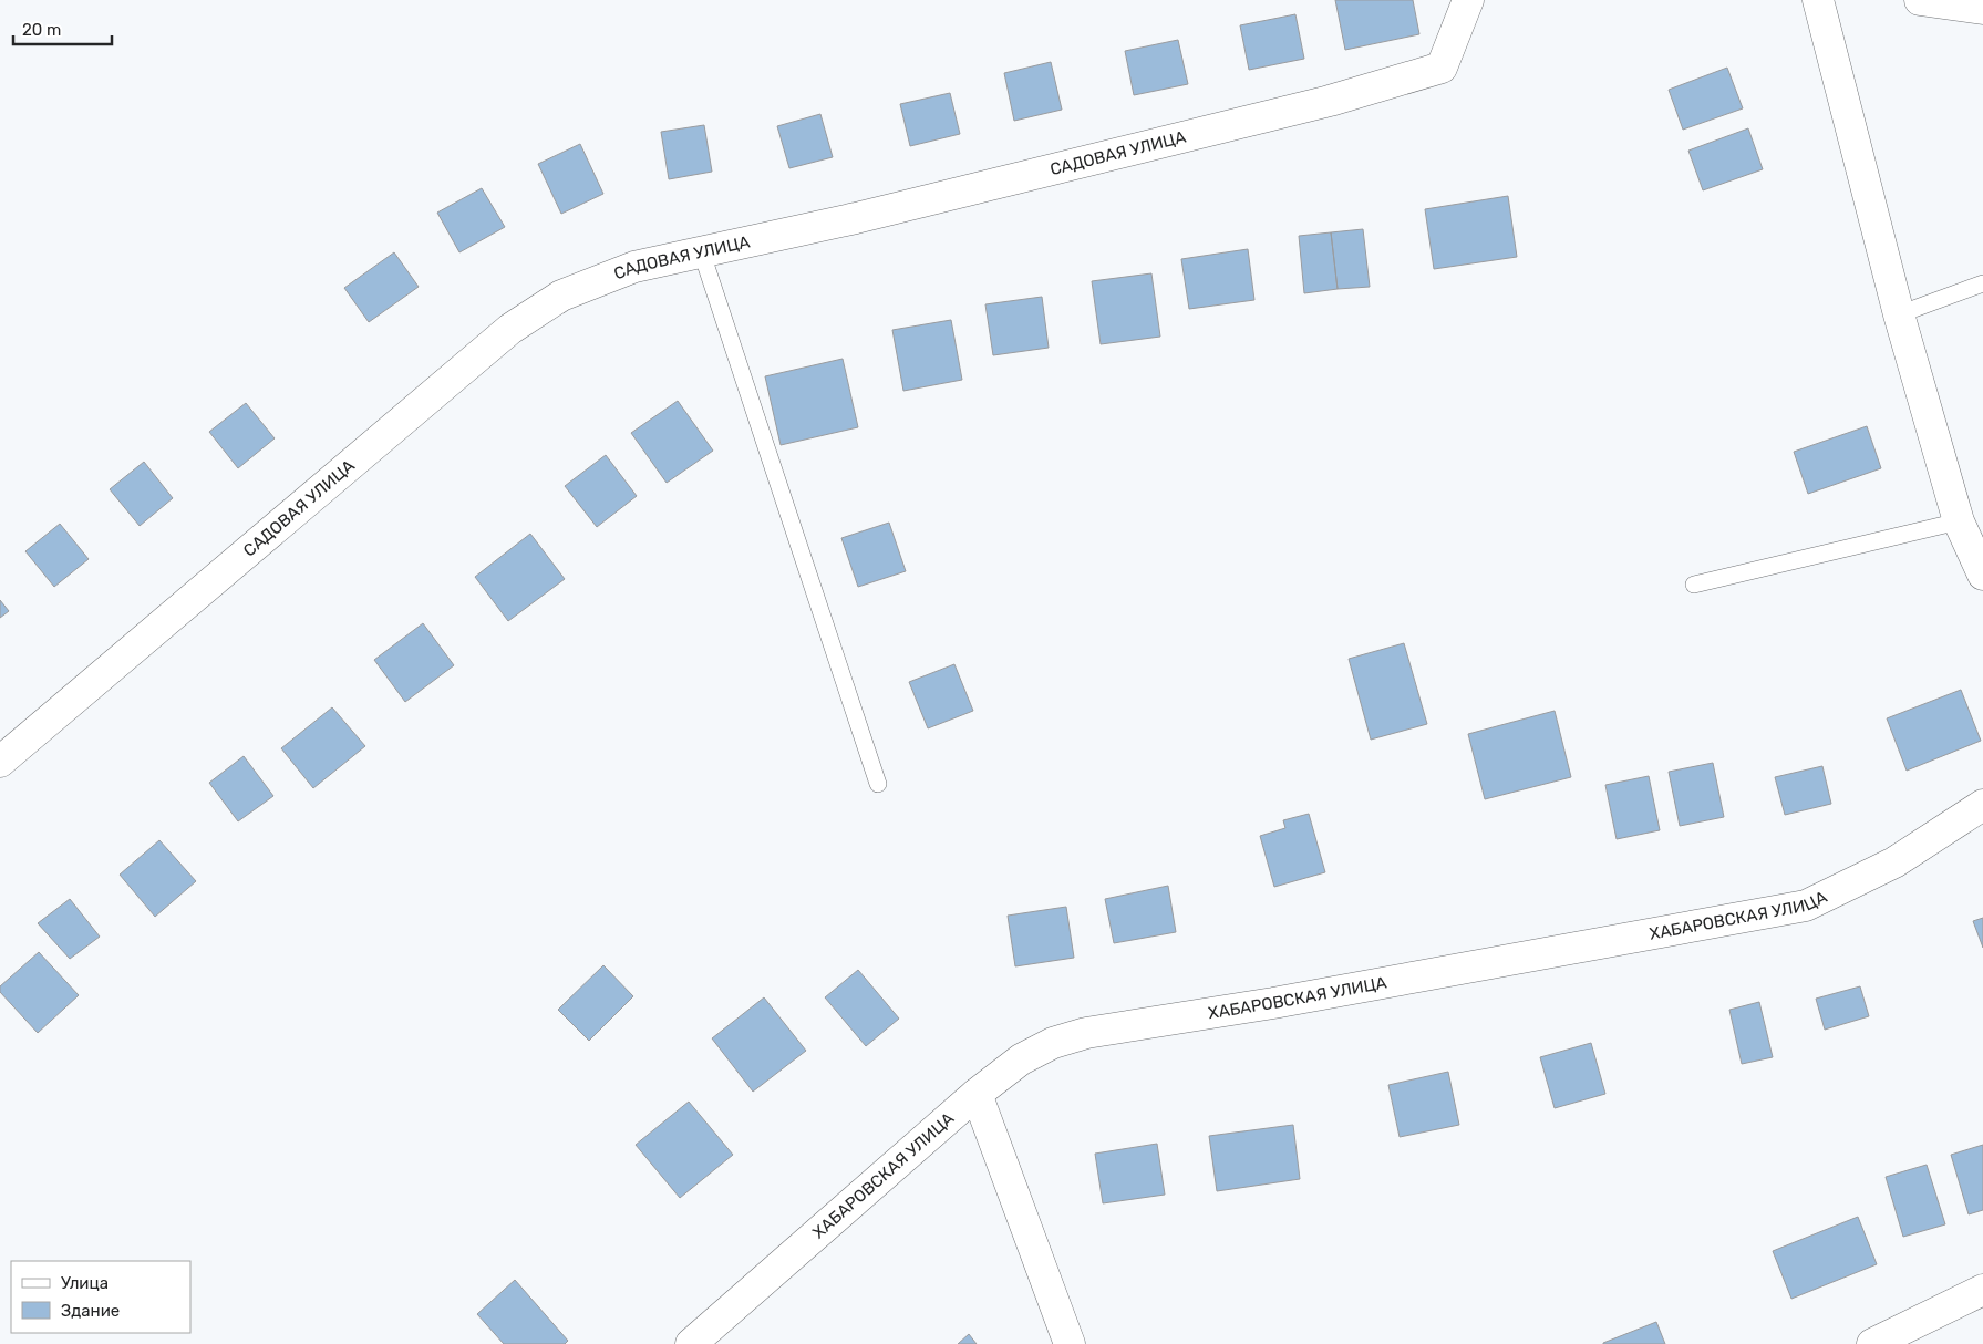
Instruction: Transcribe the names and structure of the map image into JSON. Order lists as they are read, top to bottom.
{
  "streets": {
    "street": ["САДОВАЯ УЛИЦА", "ХАБАРОВСКАЯ УЛИЦА"]
  },
  "legend": ["Улица", "Здание"],
  "scale_bar": "20 m"
}
